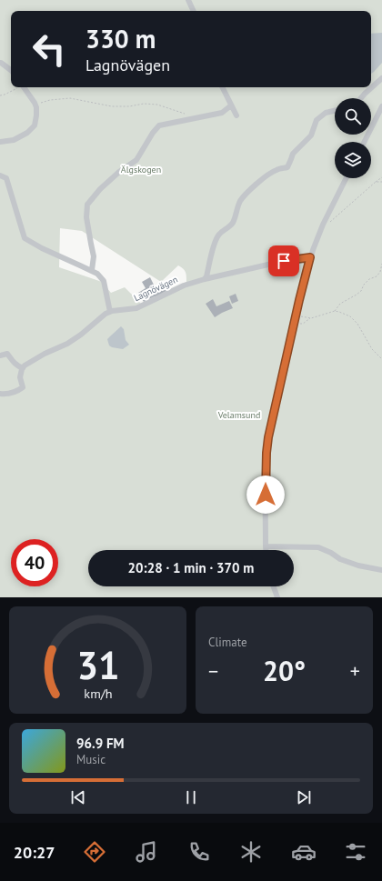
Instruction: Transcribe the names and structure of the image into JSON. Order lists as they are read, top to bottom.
{
  "streets": {
    "street": ["Lagnövägen"]
  },
  "parks": ["Älgskogen", "Velamsund"],
  "page": {
    "turn": ["330 m", "Lagnövägen"],
    "limit": "40",
    "trip": "20:28 · 1 min · 370 m",
    "tile": "Climate",
    "heat": ["−", "20°", "+"],
    "song": ["96.9 FM", "Music"],
    "tabs": "20:27",
    "gauge": ["31", "km/h"]
  }
}
